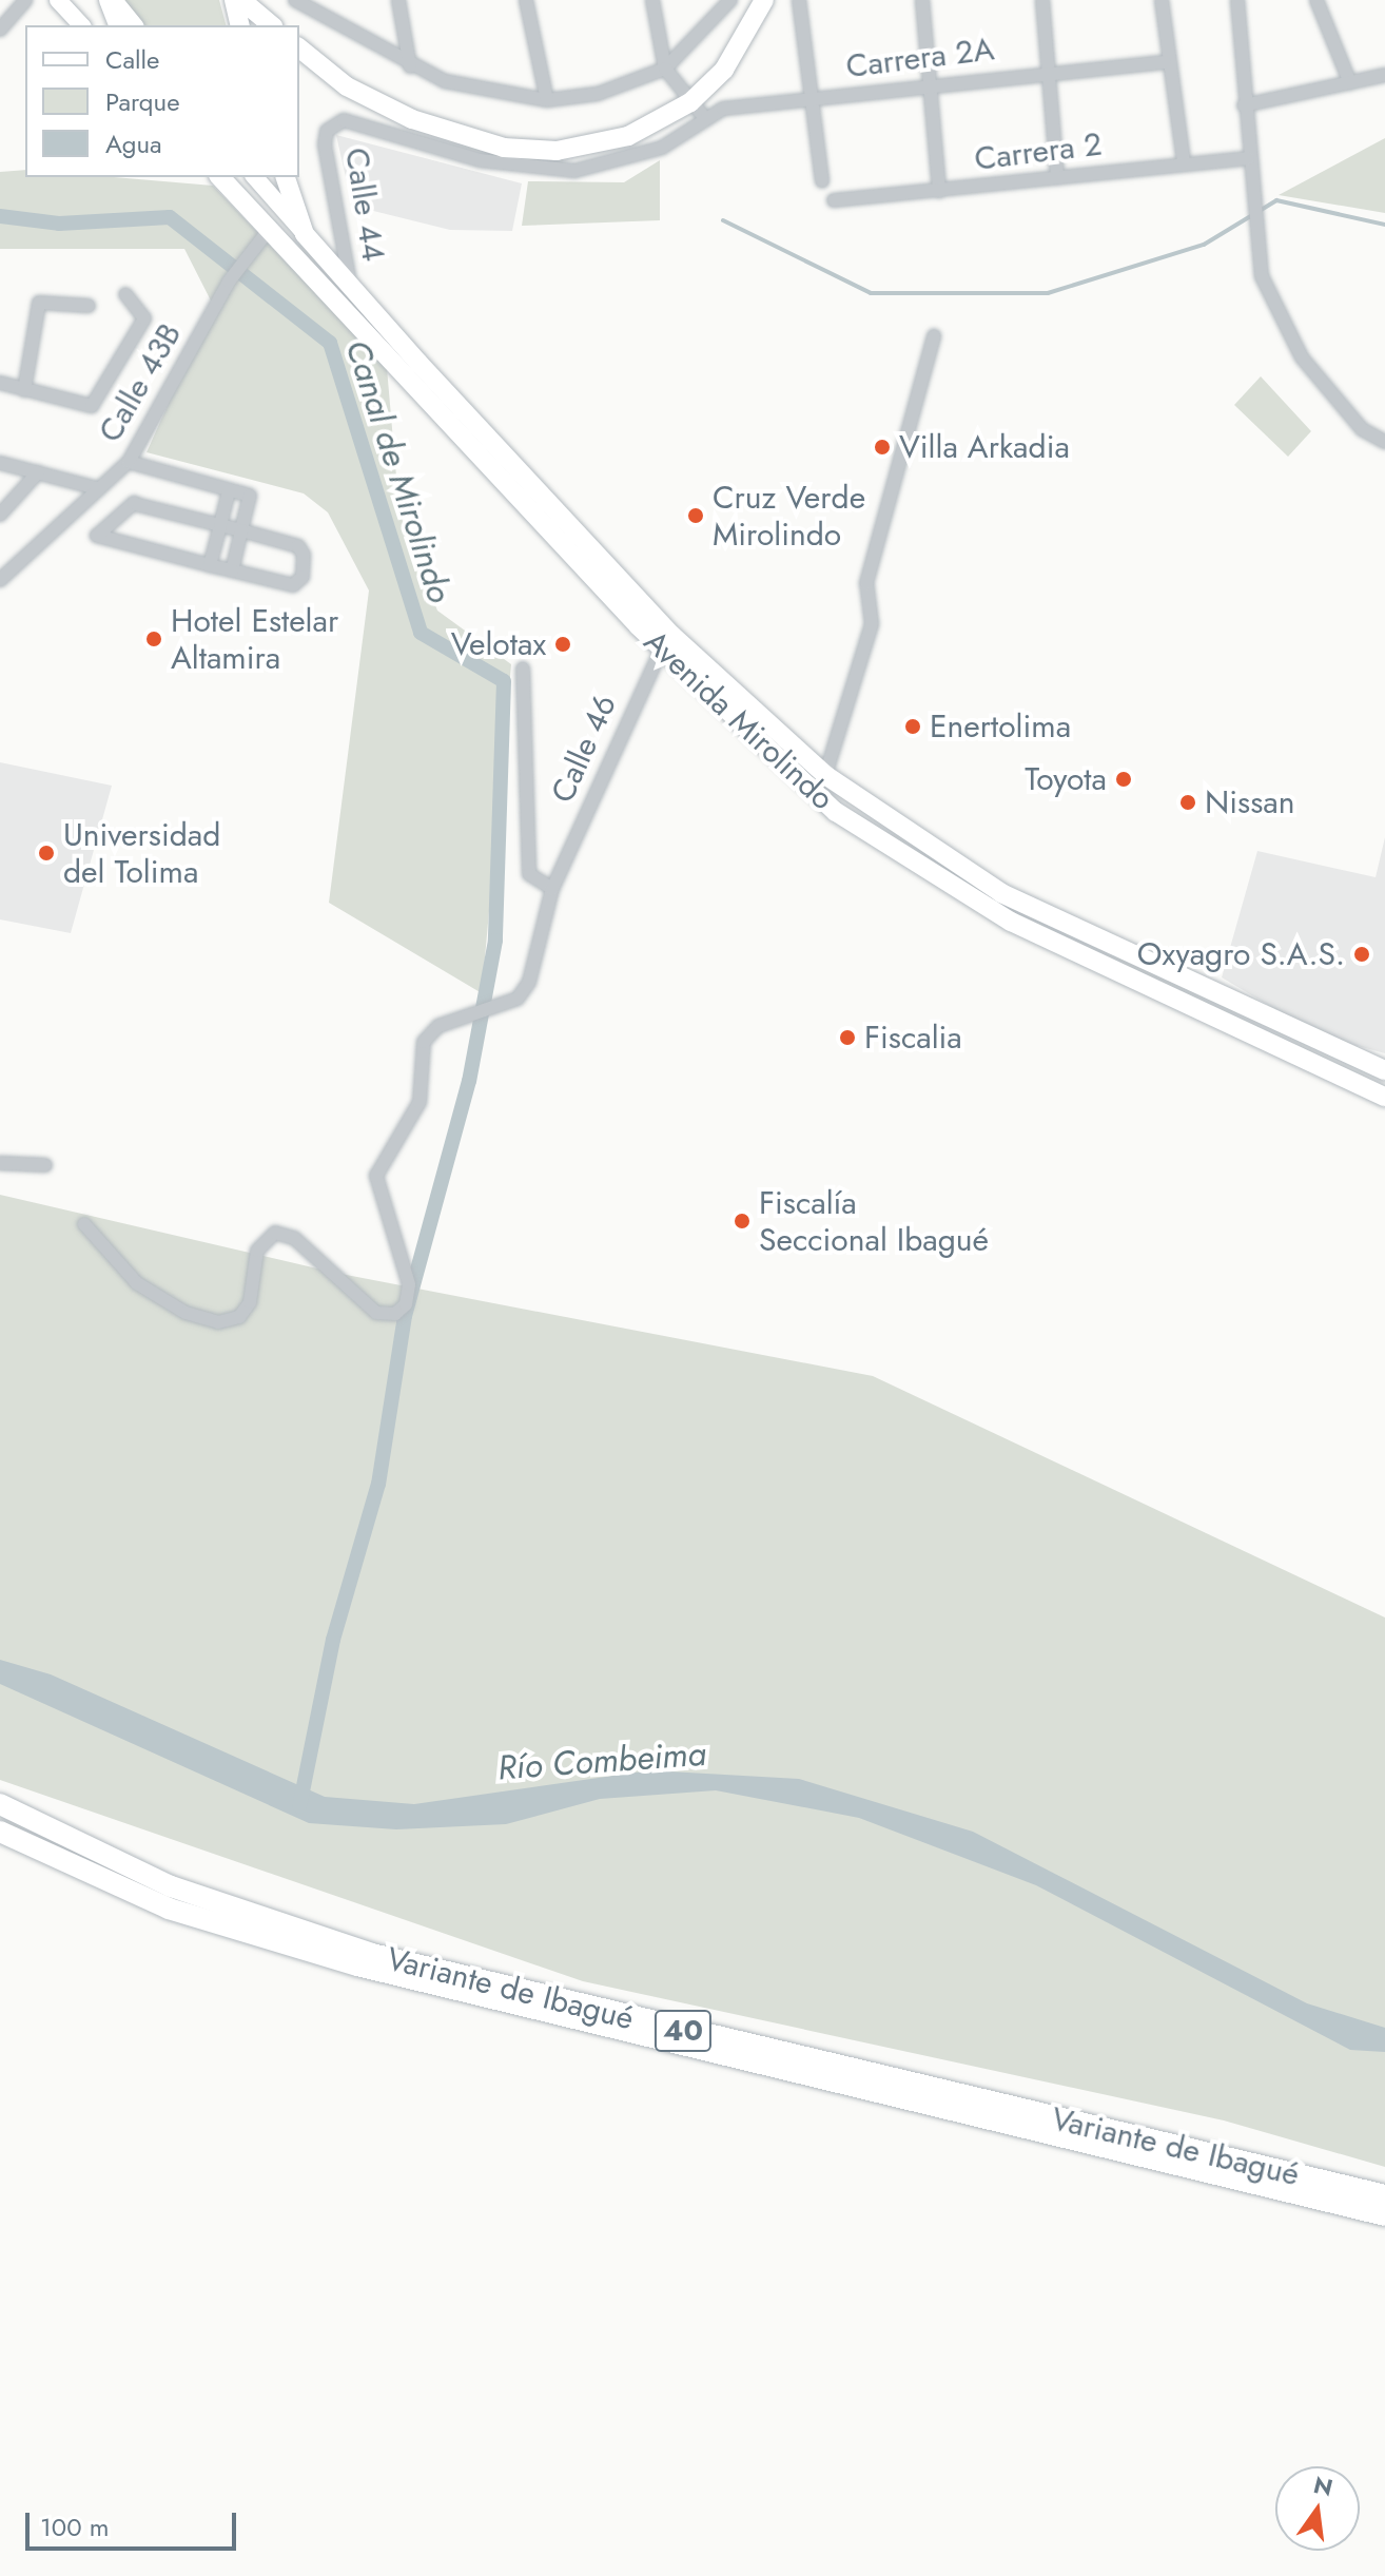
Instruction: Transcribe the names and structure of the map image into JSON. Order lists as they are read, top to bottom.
{
  "streets": {
    "highway": ["Variante de Ibagué", "40"],
    "main road": ["Avenida Mirolindo"],
    "street": [
      "Carrera 2A",
      "Carrera 2",
      "Calle 44",
      "Calle 43B",
      "Calle 46"
    ]
  },
  "crossings": [
    ["Carrera 2A", "Calle 44"],
    ["Calle 44", "Avenida Mirolindo"],
    ["Calle 43B", "Avenida Mirolindo"],
    ["Avenida Mirolindo", "Calle 46"]
  ],
  "water": ["Canal de Mirolindo", "Río Combeima"],
  "places": [
    "Villa Arkadia",
    "Cruz Verde Mirolindo",
    "Hotel Estelar Altamira",
    "Velotax",
    "Enertolima",
    "Toyota",
    "Nissan",
    "Universidad del Tolima",
    "Oxyagro S.A.S.",
    "Fiscalia",
    "Fiscalía Seccional Ibagué"
  ],
  "legend": ["Calle", "Parque", "Agua"],
  "scale_bar": "100 m",
  "north": "top"
}
